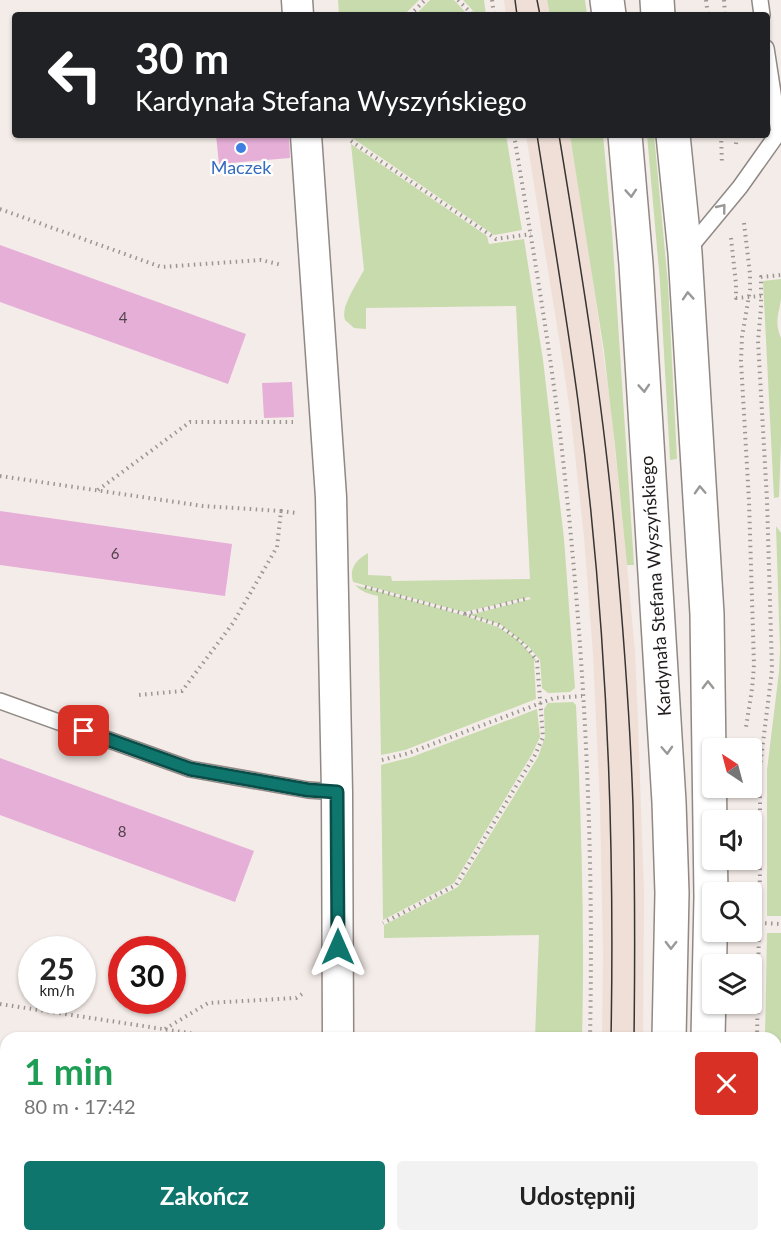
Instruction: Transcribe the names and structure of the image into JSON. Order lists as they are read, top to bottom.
{
  "streets": {
    "main road": ["Kardynała Stefana Wyszyńskiego"]
  },
  "places": ["Maczek"],
  "house_numbers": ["4", "6", "8"],
  "north": "top left",
  "page": {
    "turn": ["30 m", "Kardynała Stefana Wyszyńskiego"],
    "speed": "25 km/h",
    "limit": "30",
    "heading": ["1 min", "80 m · 17:42"],
    "buttons": ["Zakończ", "Udostępnij"]
  }
}
